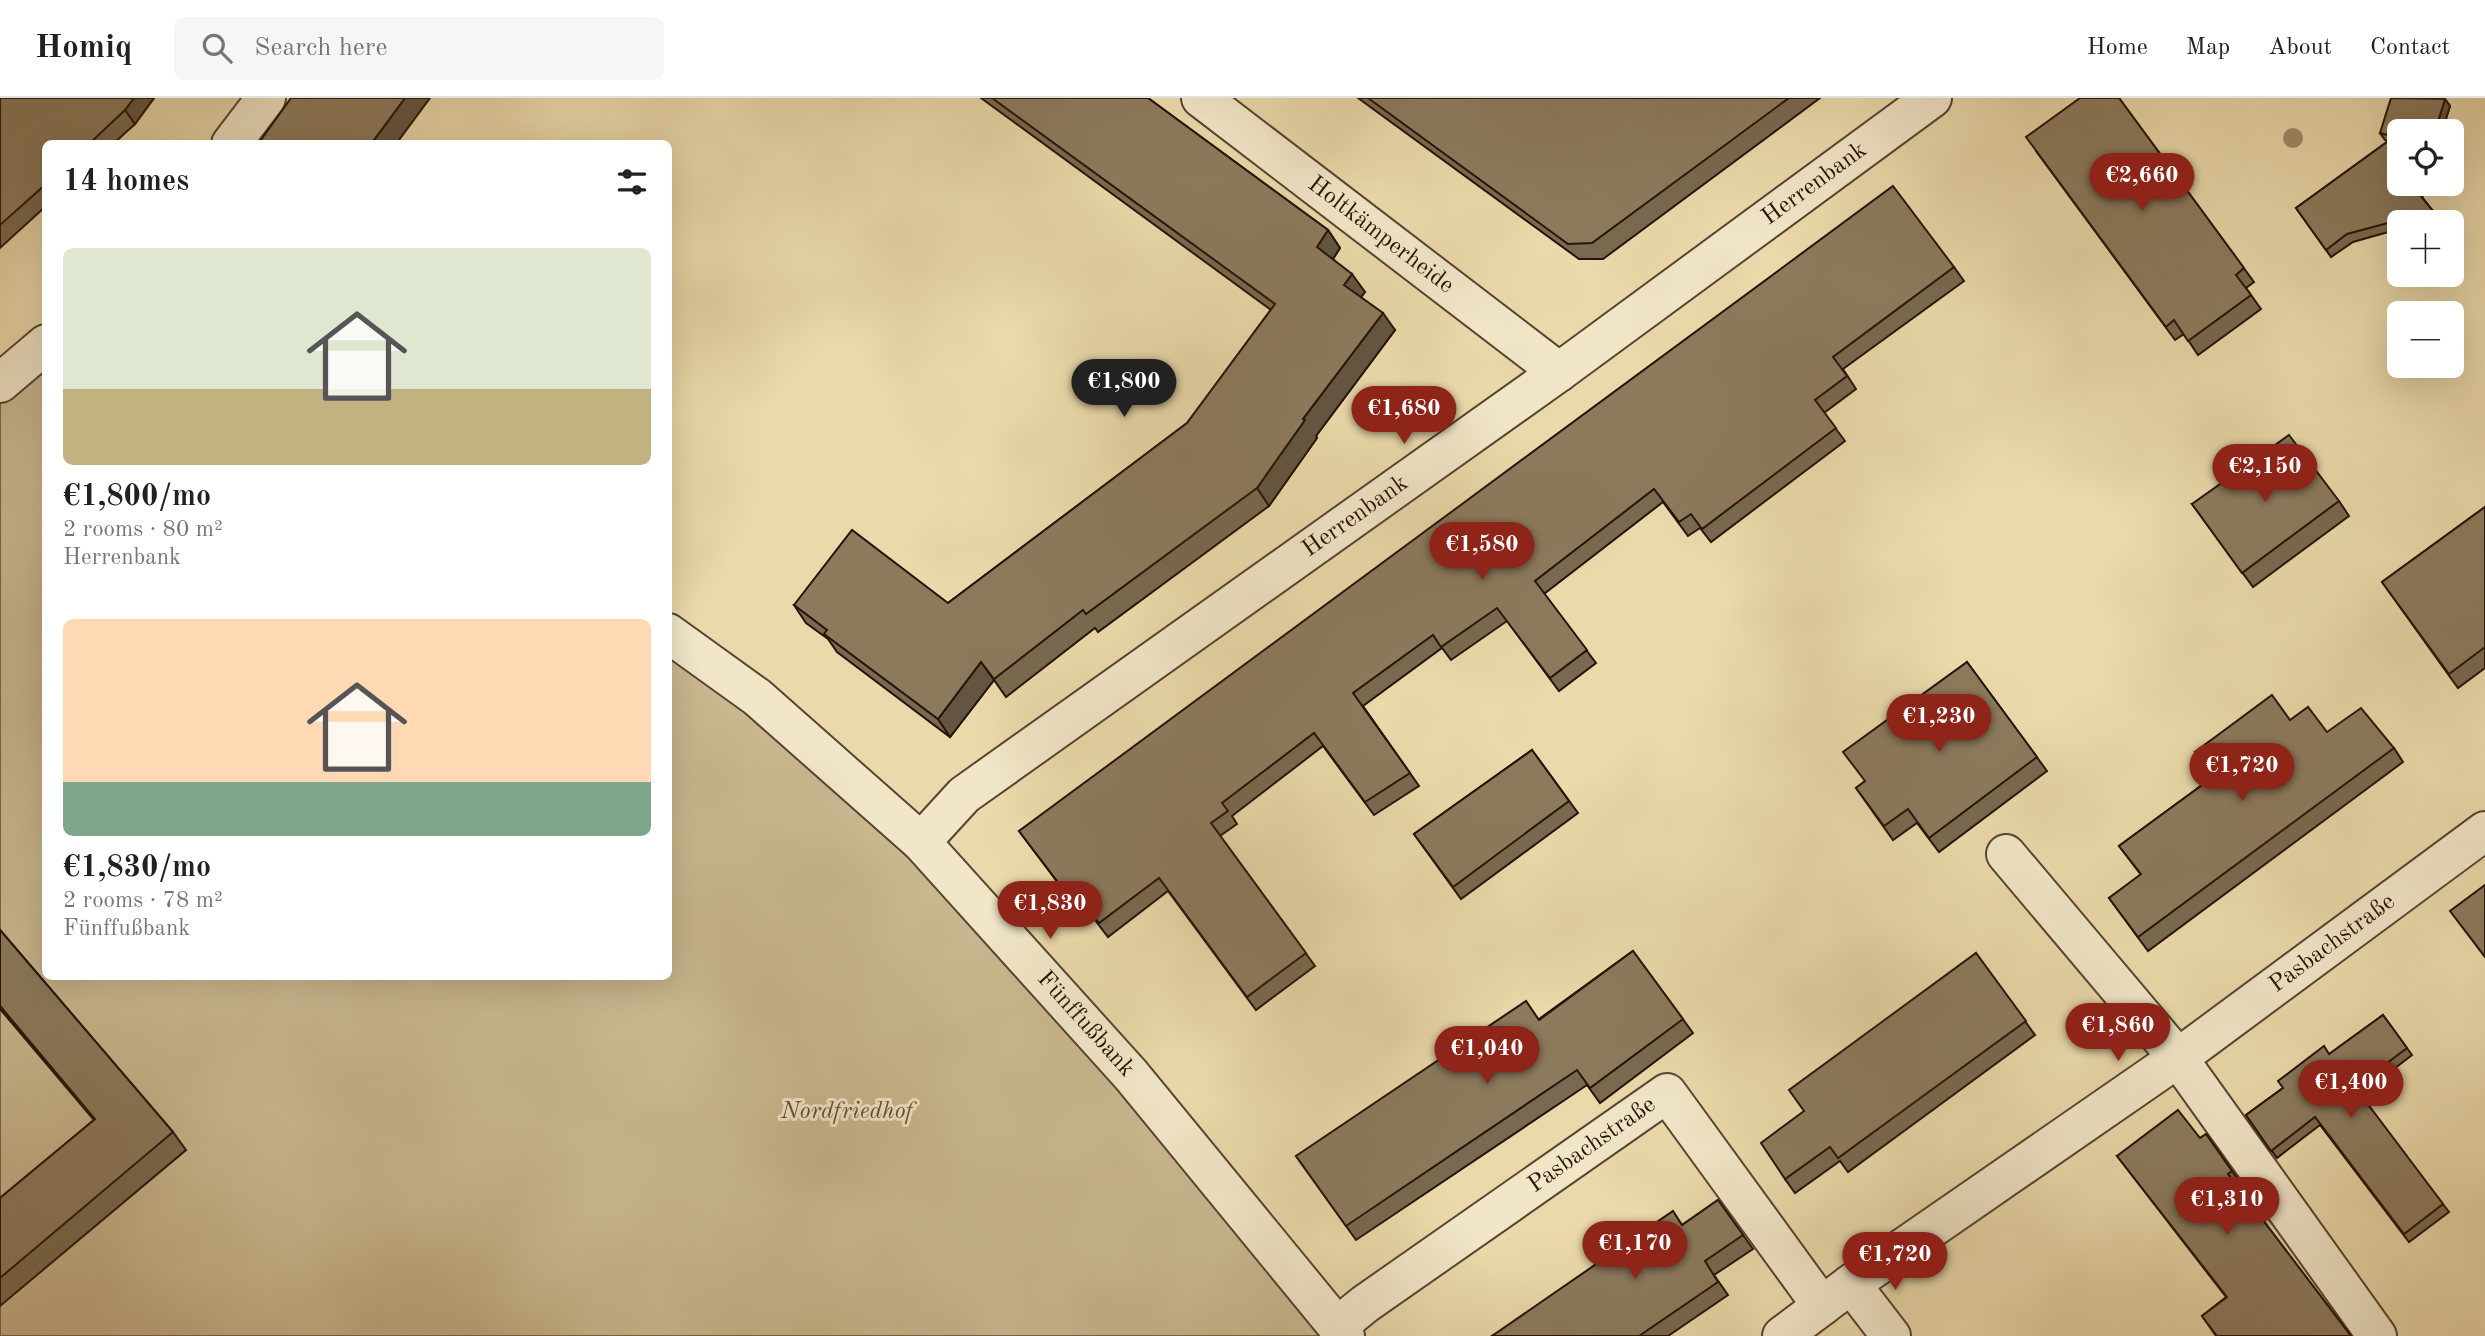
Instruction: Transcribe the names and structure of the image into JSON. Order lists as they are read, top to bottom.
{
  "streets": {
    "street": [
      "Herrenbank",
      "Holtkämperheide",
      "Pasbachstraße",
      "Fünffußbank"
    ]
  },
  "crossings": [
    ["Herrenbank", "Holtkämperheide"],
    ["Herrenbank", "Fünffußbank"],
    ["Pasbachstraße", "Fünffußbank"]
  ],
  "parks": ["Nordfriedhof"],
  "page": {
    "header": "Homiq",
    "search": "Search here",
    "nav": [
      "Home",
      "Map",
      "About",
      "Contact"
    ],
    "map_buttons": ["+", "−"],
    "heading": "14 homes",
    "price": [
      "€2,660",
      "€1,800",
      "€1,680",
      "€2,150",
      "€1,580",
      "€1,230",
      "€1,720",
      "€1,830",
      "€1,860",
      "€1,040",
      "€1,400",
      "€1,310",
      "€1,170",
      "€1,720"
    ],
    "list": [
      {
        "name": "€1,800/mo",
        "note": "2 rooms · 80 m² · Herrenbank"
      },
      {
        "name": "€1,830/mo",
        "note": "2 rooms · 78 m² · Fünffußbank"
      }
    ]
  }
}
